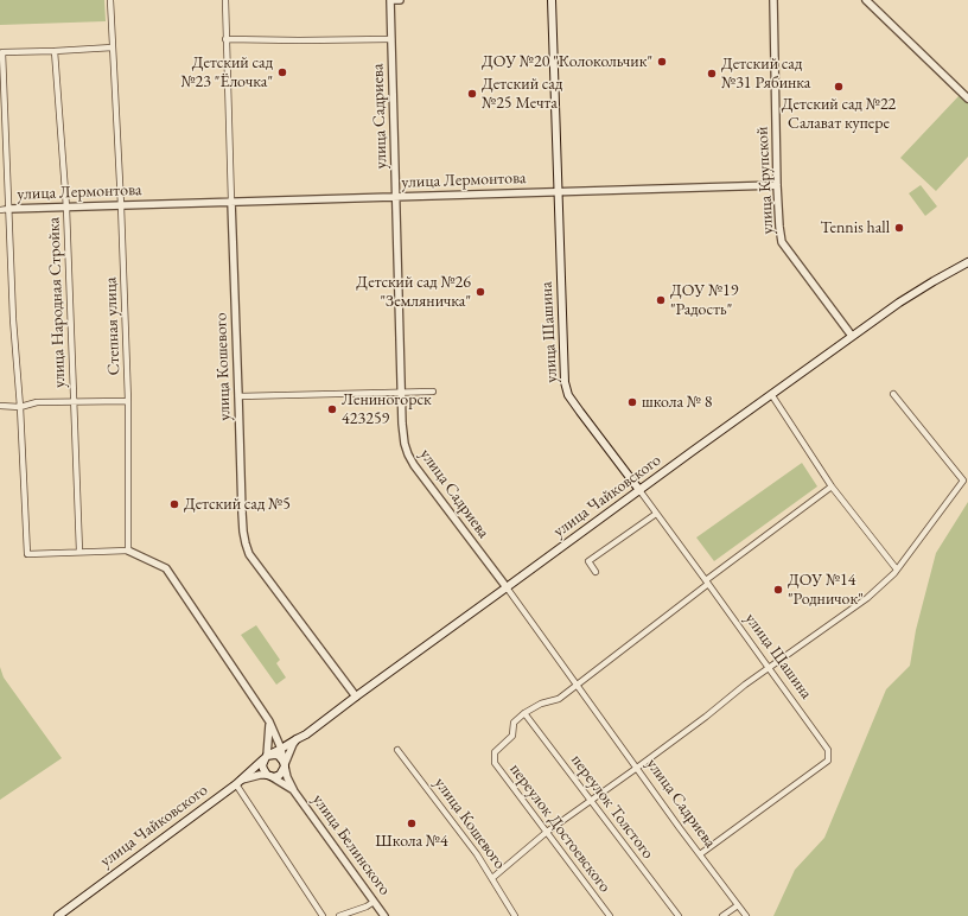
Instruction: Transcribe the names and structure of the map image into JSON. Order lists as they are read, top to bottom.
{
  "streets": {
    "main road": ["улица Шашина", "улица Чайковского"],
    "street": [
      "улица Садриева",
      "улица Лермонтова",
      "улица Крупской",
      "улица Народная Стройка",
      "Степная улица",
      "улица Кошевого",
      "переулок Толстого",
      "переулок Достоевского",
      "улица Белинского"
    ]
  },
  "crossings": [
    ["улица Садриева", "улица Лермонтова"],
    ["улица Садриева", "улица Шашина"],
    ["улица Садриева", "улица Чайковского"],
    ["улица Лермонтова", "улица Крупской"],
    ["улица Лермонтова", "улица Народная Стройка"],
    ["улица Лермонтова", "Степная улица"],
    ["улица Лермонтова", "улица Шашина"],
    ["улица Лермонтова", "улица Кошевого"],
    ["улица Крупской", "улица Чайковского"],
    ["улица Шашина", "улица Чайковского"],
    ["улица Кошевого", "улица Чайковского"],
    ["переулок Толстого", "переулок Достоевского"]
  ],
  "places": [
    "ДОУ №20 \"Колокольчик\"",
    "Детский сад №23 \"Ёлочка\"",
    "Детский сад №31 Рябинка",
    "Детский сад №22 Салават купере",
    "Детский сад №25 Мечта",
    "Tennis hall",
    "Детский сад №26 \"Земляничка\"",
    "ДОУ №19 \"Радость\"",
    "школа № 8",
    "Лениногорск 423259",
    "Детский сад №5",
    "ДОУ №14 \"Родничок\"",
    "Школа №4"
  ]
}
